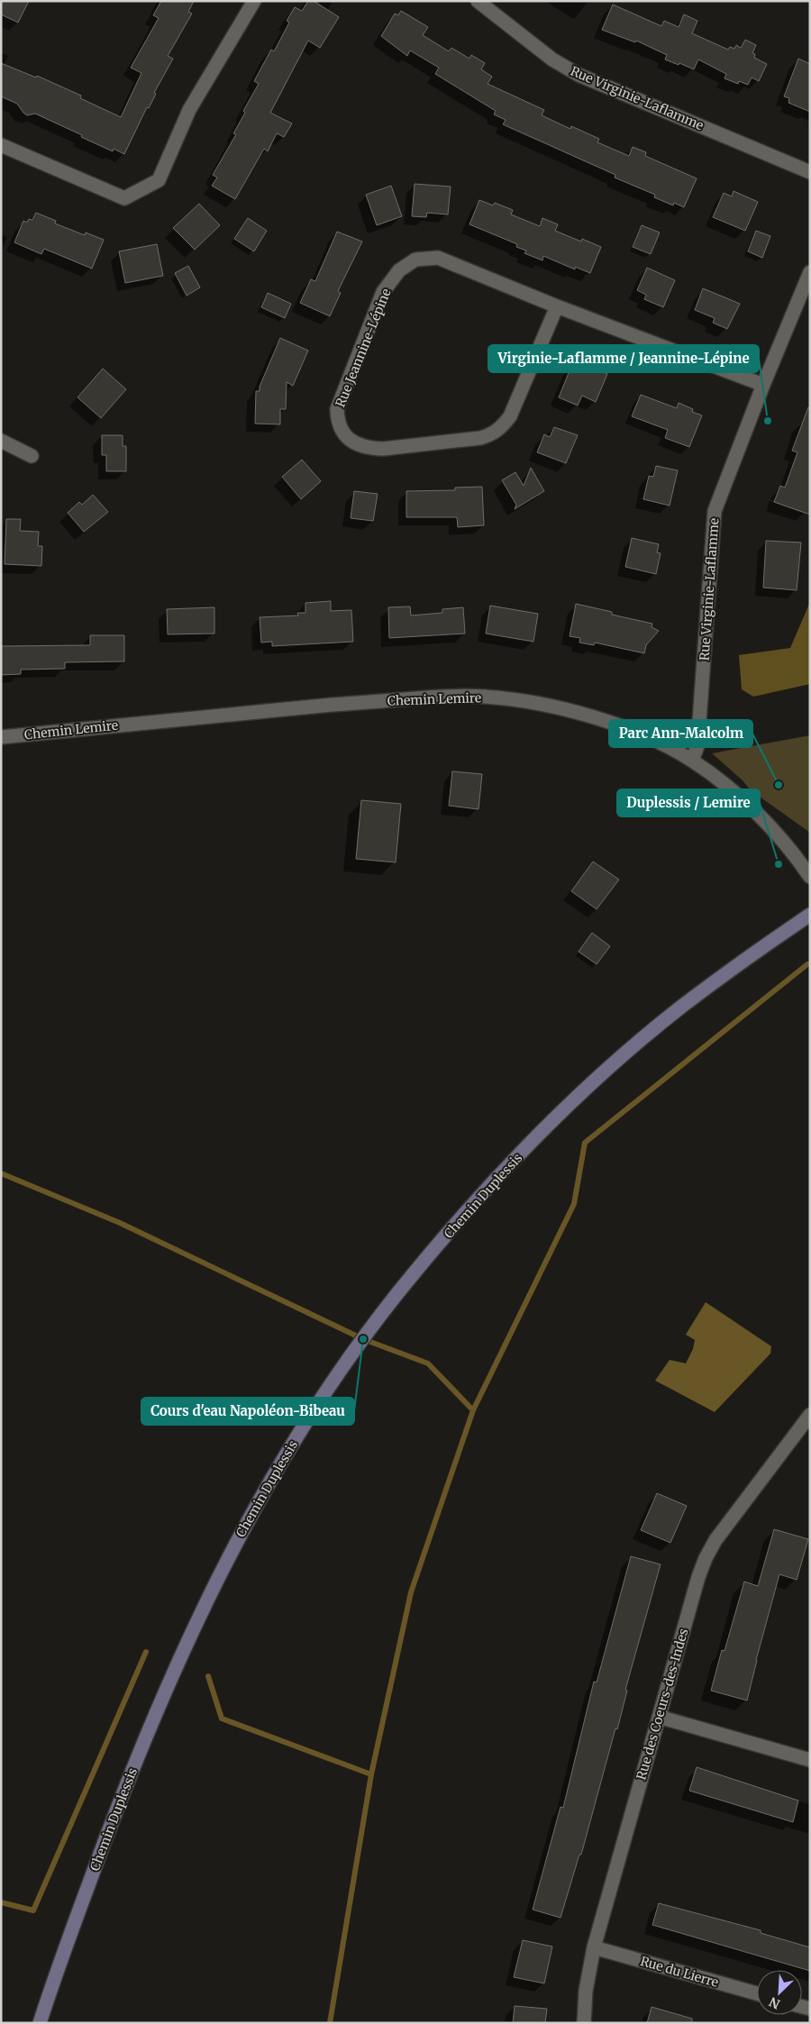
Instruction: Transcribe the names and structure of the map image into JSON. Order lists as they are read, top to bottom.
{
  "streets": {
    "street": [
      "Rue Virginie-Laflamme",
      "Rue Jeannine-Lépine",
      "Chemin Lemire",
      "Chemin Duplessis",
      "Rue des Coeurs-des-Indes",
      "Rue du Lierre"
    ]
  },
  "crossings": [
    ["Rue Virginie-Laflamme", "Rue Jeannine-Lépine"],
    ["Rue Virginie-Laflamme", "Chemin Lemire"],
    ["Rue des Coeurs-des-Indes", "Rue du Lierre"]
  ],
  "places": [
    "Virginie-Laflamme / Jeannine-Lépine",
    "Parc Ann-Malcolm",
    "Duplessis / Lemire",
    "Cours d'eau Napoléon-Bibeau"
  ],
  "north": "bottom left"
}
